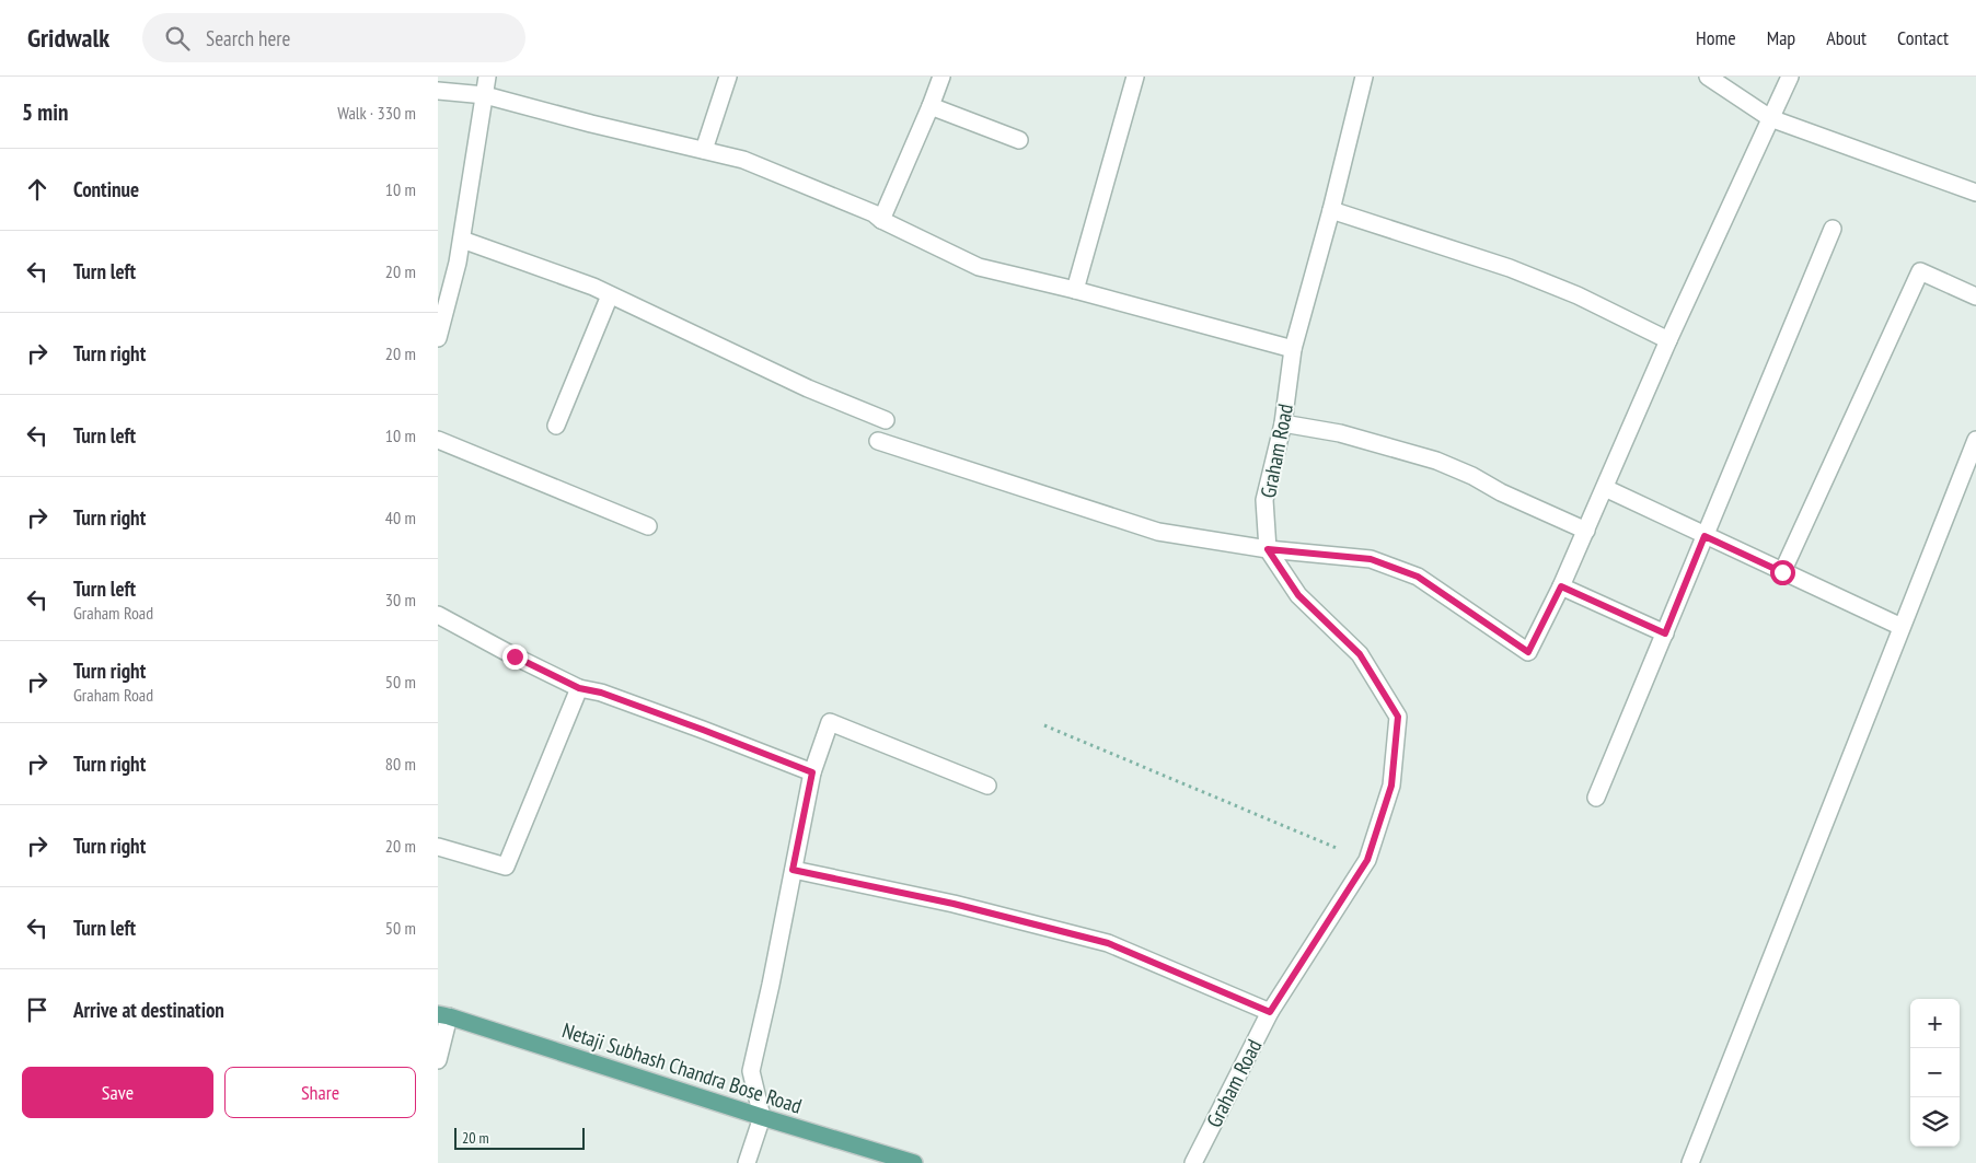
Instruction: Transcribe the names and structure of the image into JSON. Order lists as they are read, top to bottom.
{
  "streets": {
    "main road": ["Netaji Subhash Chandra Bose Road"],
    "street": ["Graham Road"]
  },
  "scale_bar": "20 m",
  "page": {
    "header": "Gridwalk",
    "search": "Search here",
    "nav": [
      "Home",
      "Map",
      "About",
      "Contact"
    ],
    "heading": ["5 min", "Walk · 330 m"],
    "list": [
      ["Continue", "10 m"],
      ["Turn left", "20 m"],
      ["Turn right", "20 m"],
      ["Turn left", "10 m"],
      ["Turn right", "40 m"],
      ["Turn left", "Graham Road", "30 m"],
      ["Turn right", "Graham Road", "50 m"],
      ["Turn right", "80 m"],
      ["Turn right", "20 m"],
      ["Turn left", "50 m"],
      "Arrive at destination"
    ],
    "map_buttons": ["+", "−"],
    "buttons": ["Save", "Share"],
    "scale": "20 m"
  }
}
